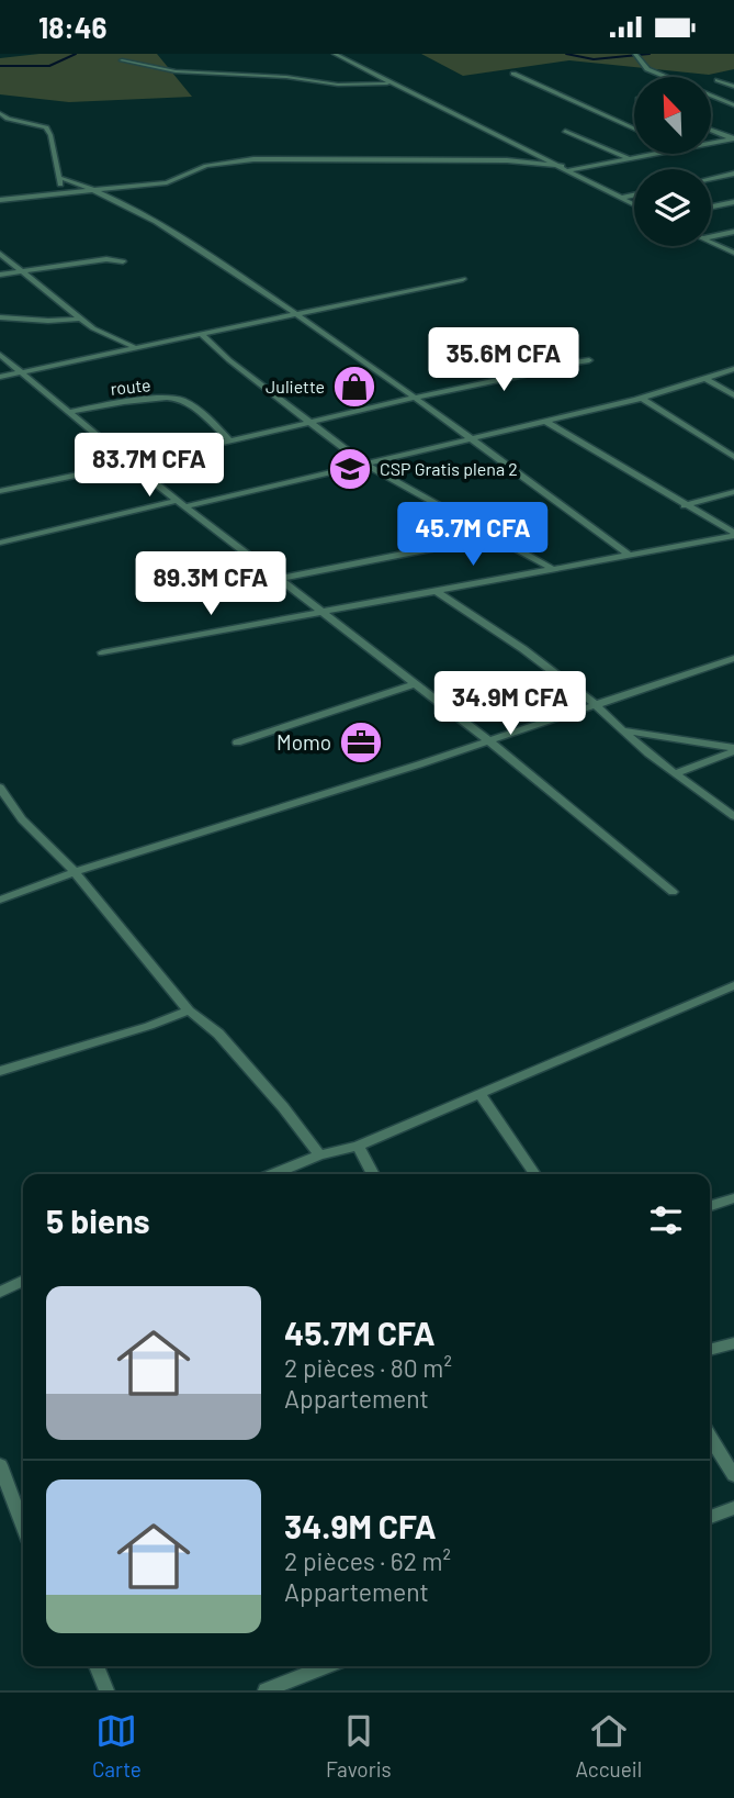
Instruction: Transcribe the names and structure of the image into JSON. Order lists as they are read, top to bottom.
{
  "streets": {
    "street": ["route"]
  },
  "places": {
    "shop": ["Juliette"],
    "school or university": ["CSP Gratis plena 2"],
    "office": ["Momo"]
  },
  "north": "top left",
  "page": {
    "status": "18:46",
    "price": [
      "35.6M CFA",
      "83.7M CFA",
      "45.7M CFA",
      "89.3M CFA",
      "34.9M CFA"
    ],
    "heading": "5 biens",
    "list": [
      {
        "name": "45.7M CFA",
        "note": "2 pièces · 80 m² · Appartement"
      },
      {
        "name": "34.9M CFA",
        "note": "2 pièces · 62 m² · Appartement"
      }
    ],
    "tabs": ["Carte", "Favoris", "Accueil"]
  }
}
